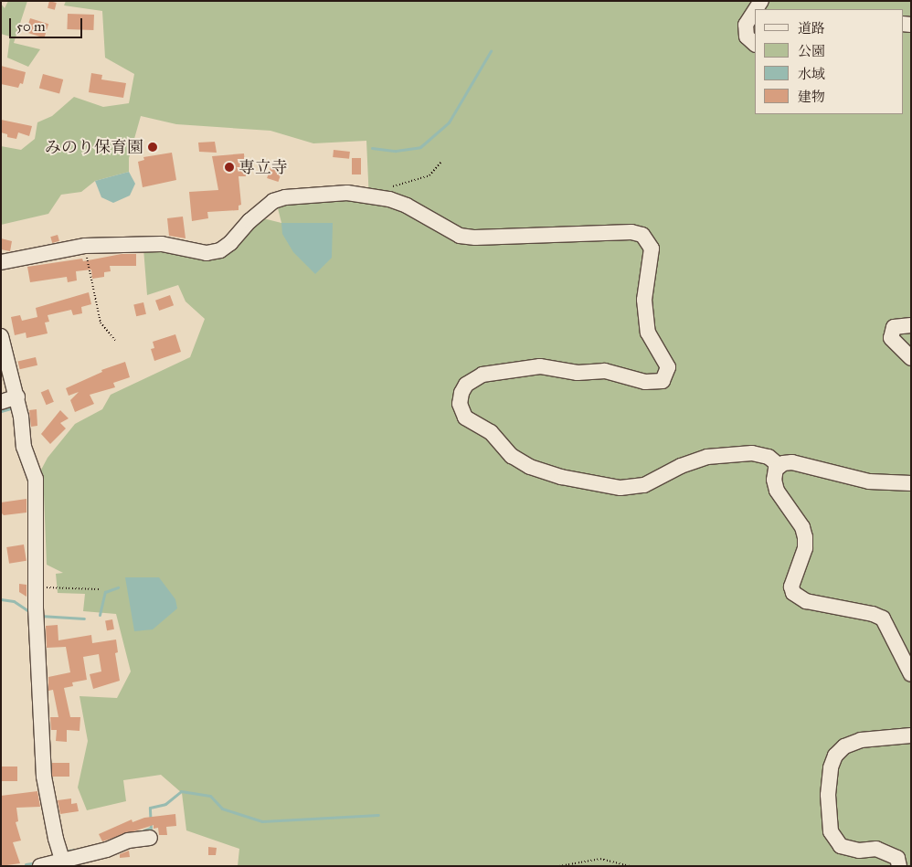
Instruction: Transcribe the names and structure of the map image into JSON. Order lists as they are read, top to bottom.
{
  "places": ["みのり保育園", "専立寺"],
  "legend": [
    "道路",
    "公園",
    "水域",
    "建物"
  ],
  "scale_bar": "50 m"
}
